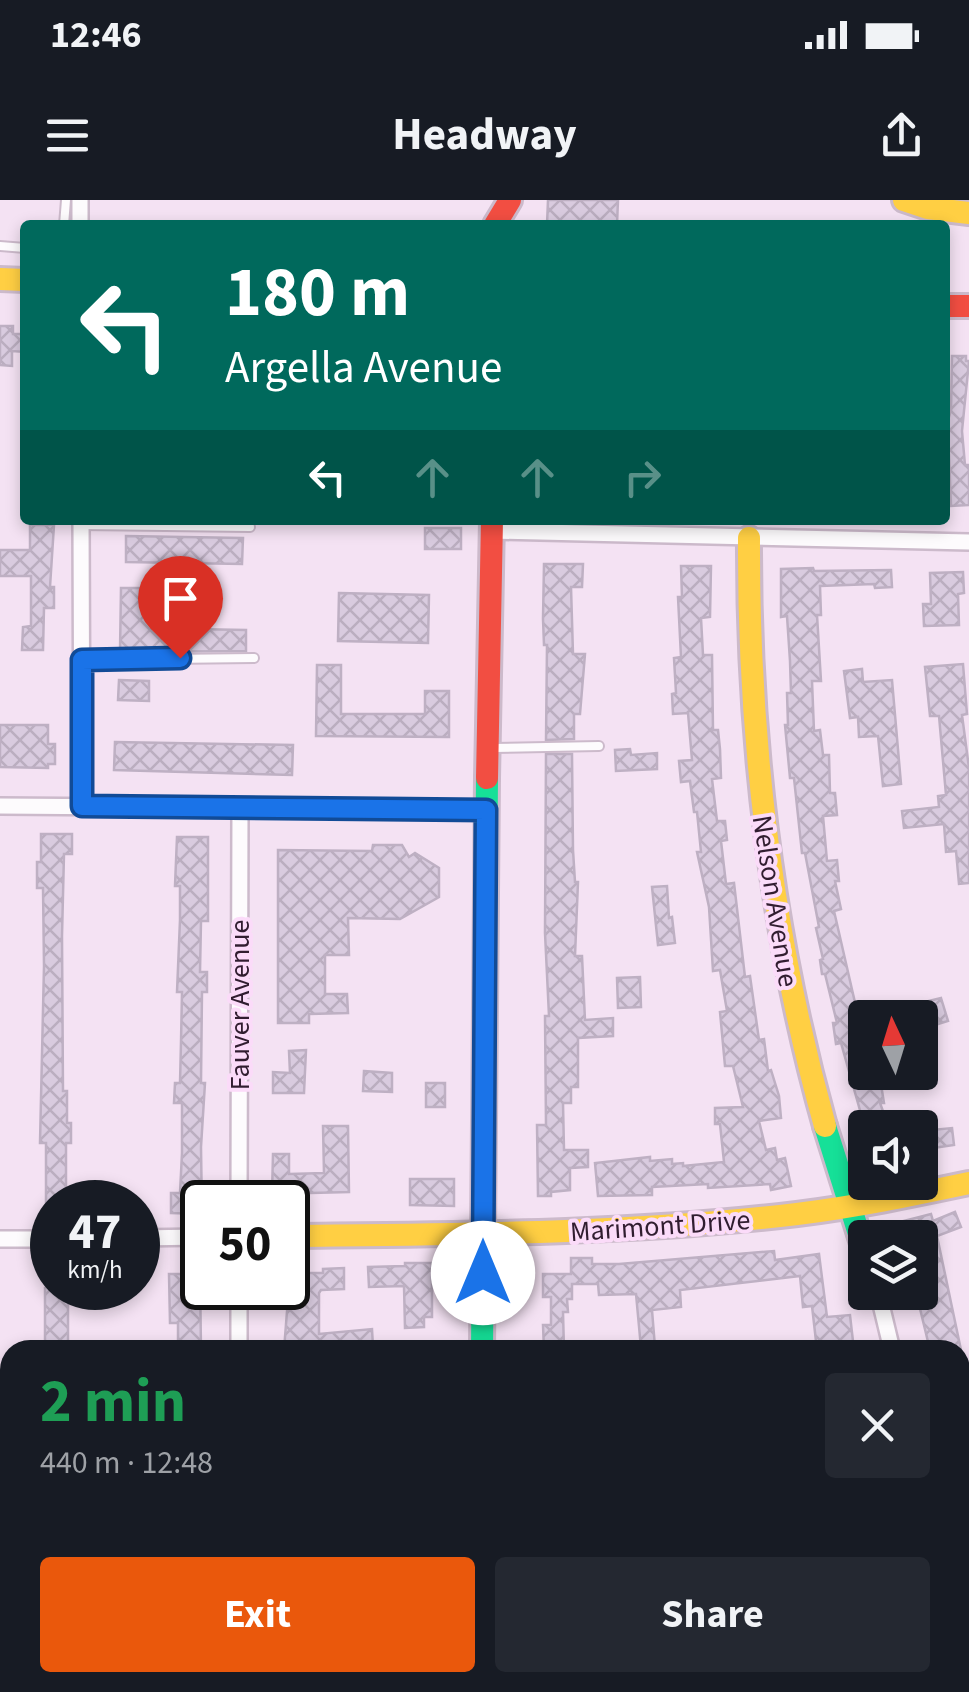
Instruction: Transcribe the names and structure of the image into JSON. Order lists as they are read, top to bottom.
{
  "streets": {
    "main road": ["Nelson Avenue", "Marimont Drive"],
    "street": ["Fauver Avenue"]
  },
  "crossings": [
    ["Nelson Avenue", "Marimont Drive"]
  ],
  "north": "top",
  "page": {
    "status": "12:46",
    "header": "Headway",
    "turn": ["180 m", "Argella Avenue"],
    "speed": "47 km/h",
    "limit": "50",
    "heading": ["2 min", "440 m · 12:48"],
    "buttons": ["Exit", "Share"]
  }
}
